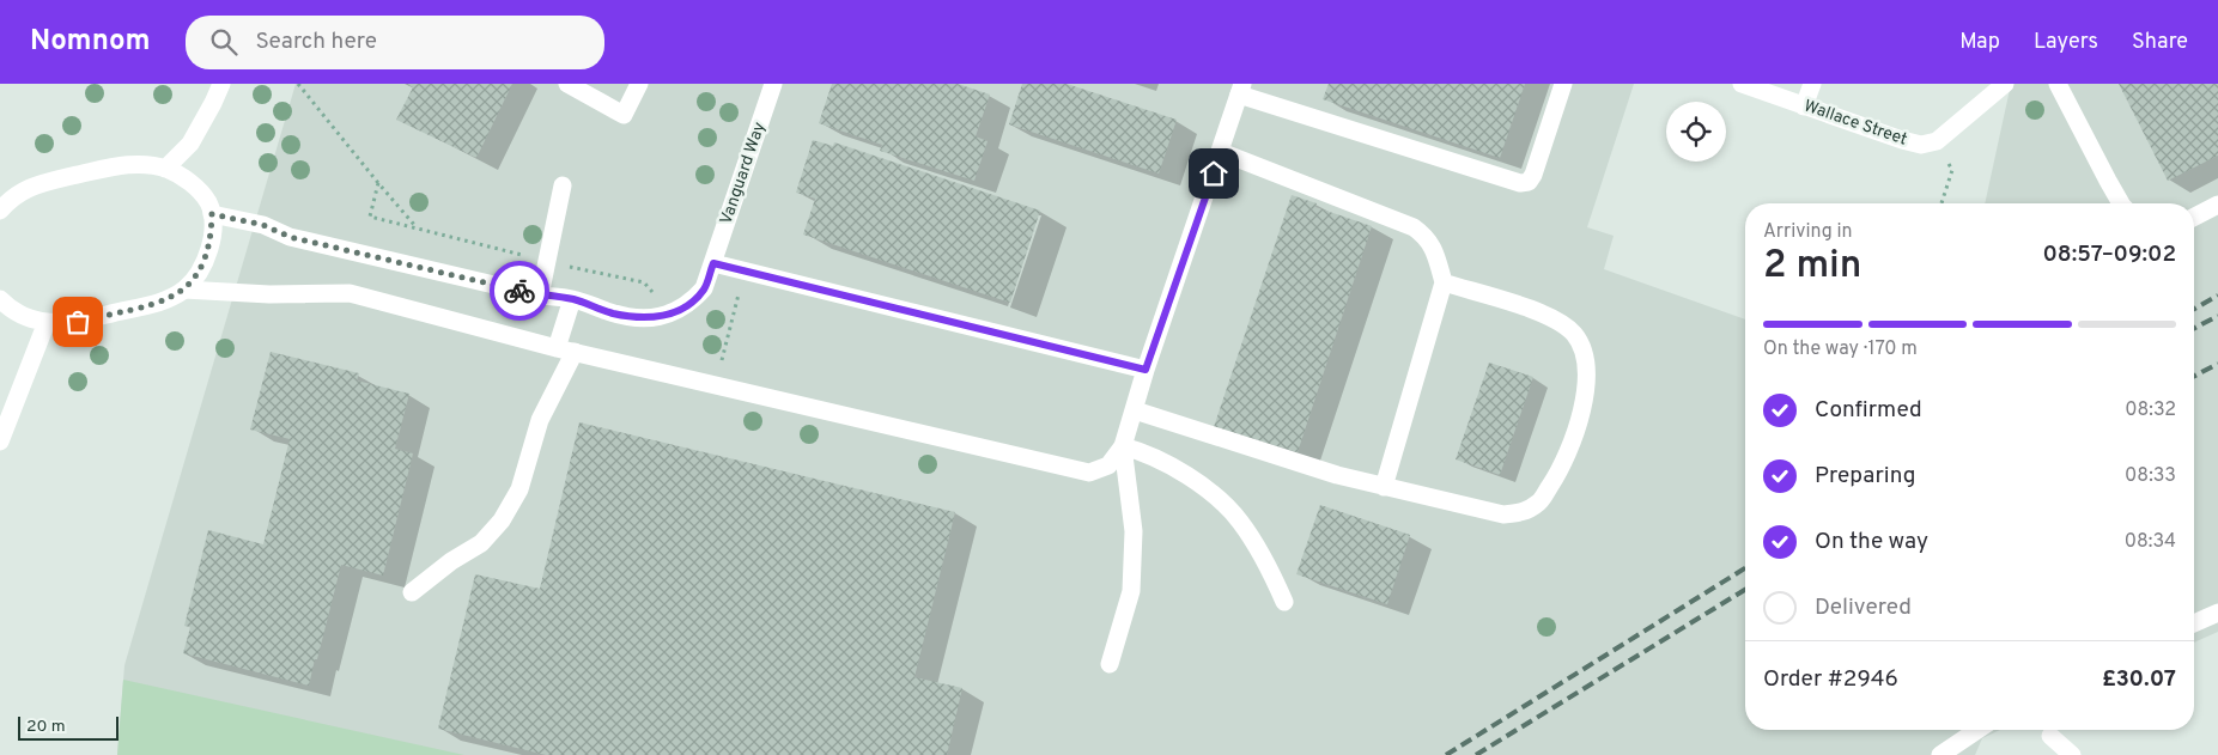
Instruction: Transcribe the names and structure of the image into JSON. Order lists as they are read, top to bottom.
{
  "streets": {
    "street": ["Wallace Street", "Vanguard Way"]
  },
  "scale_bar": "20 m",
  "page": {
    "header": "Nomnom",
    "search": "Search here",
    "nav": ["Map", "Layers", "Share"],
    "heading": ["2 min", "Arriving in", "08:57–09:02"],
    "panel": ["Order #2946", "£30.07"],
    "bar": "On the way · 170 m",
    "list": [
      ["Confirmed", "08:32"],
      ["Preparing", "08:33"],
      ["On the way", "08:34"],
      "Delivered"
    ],
    "scale": "20 m"
  }
}
